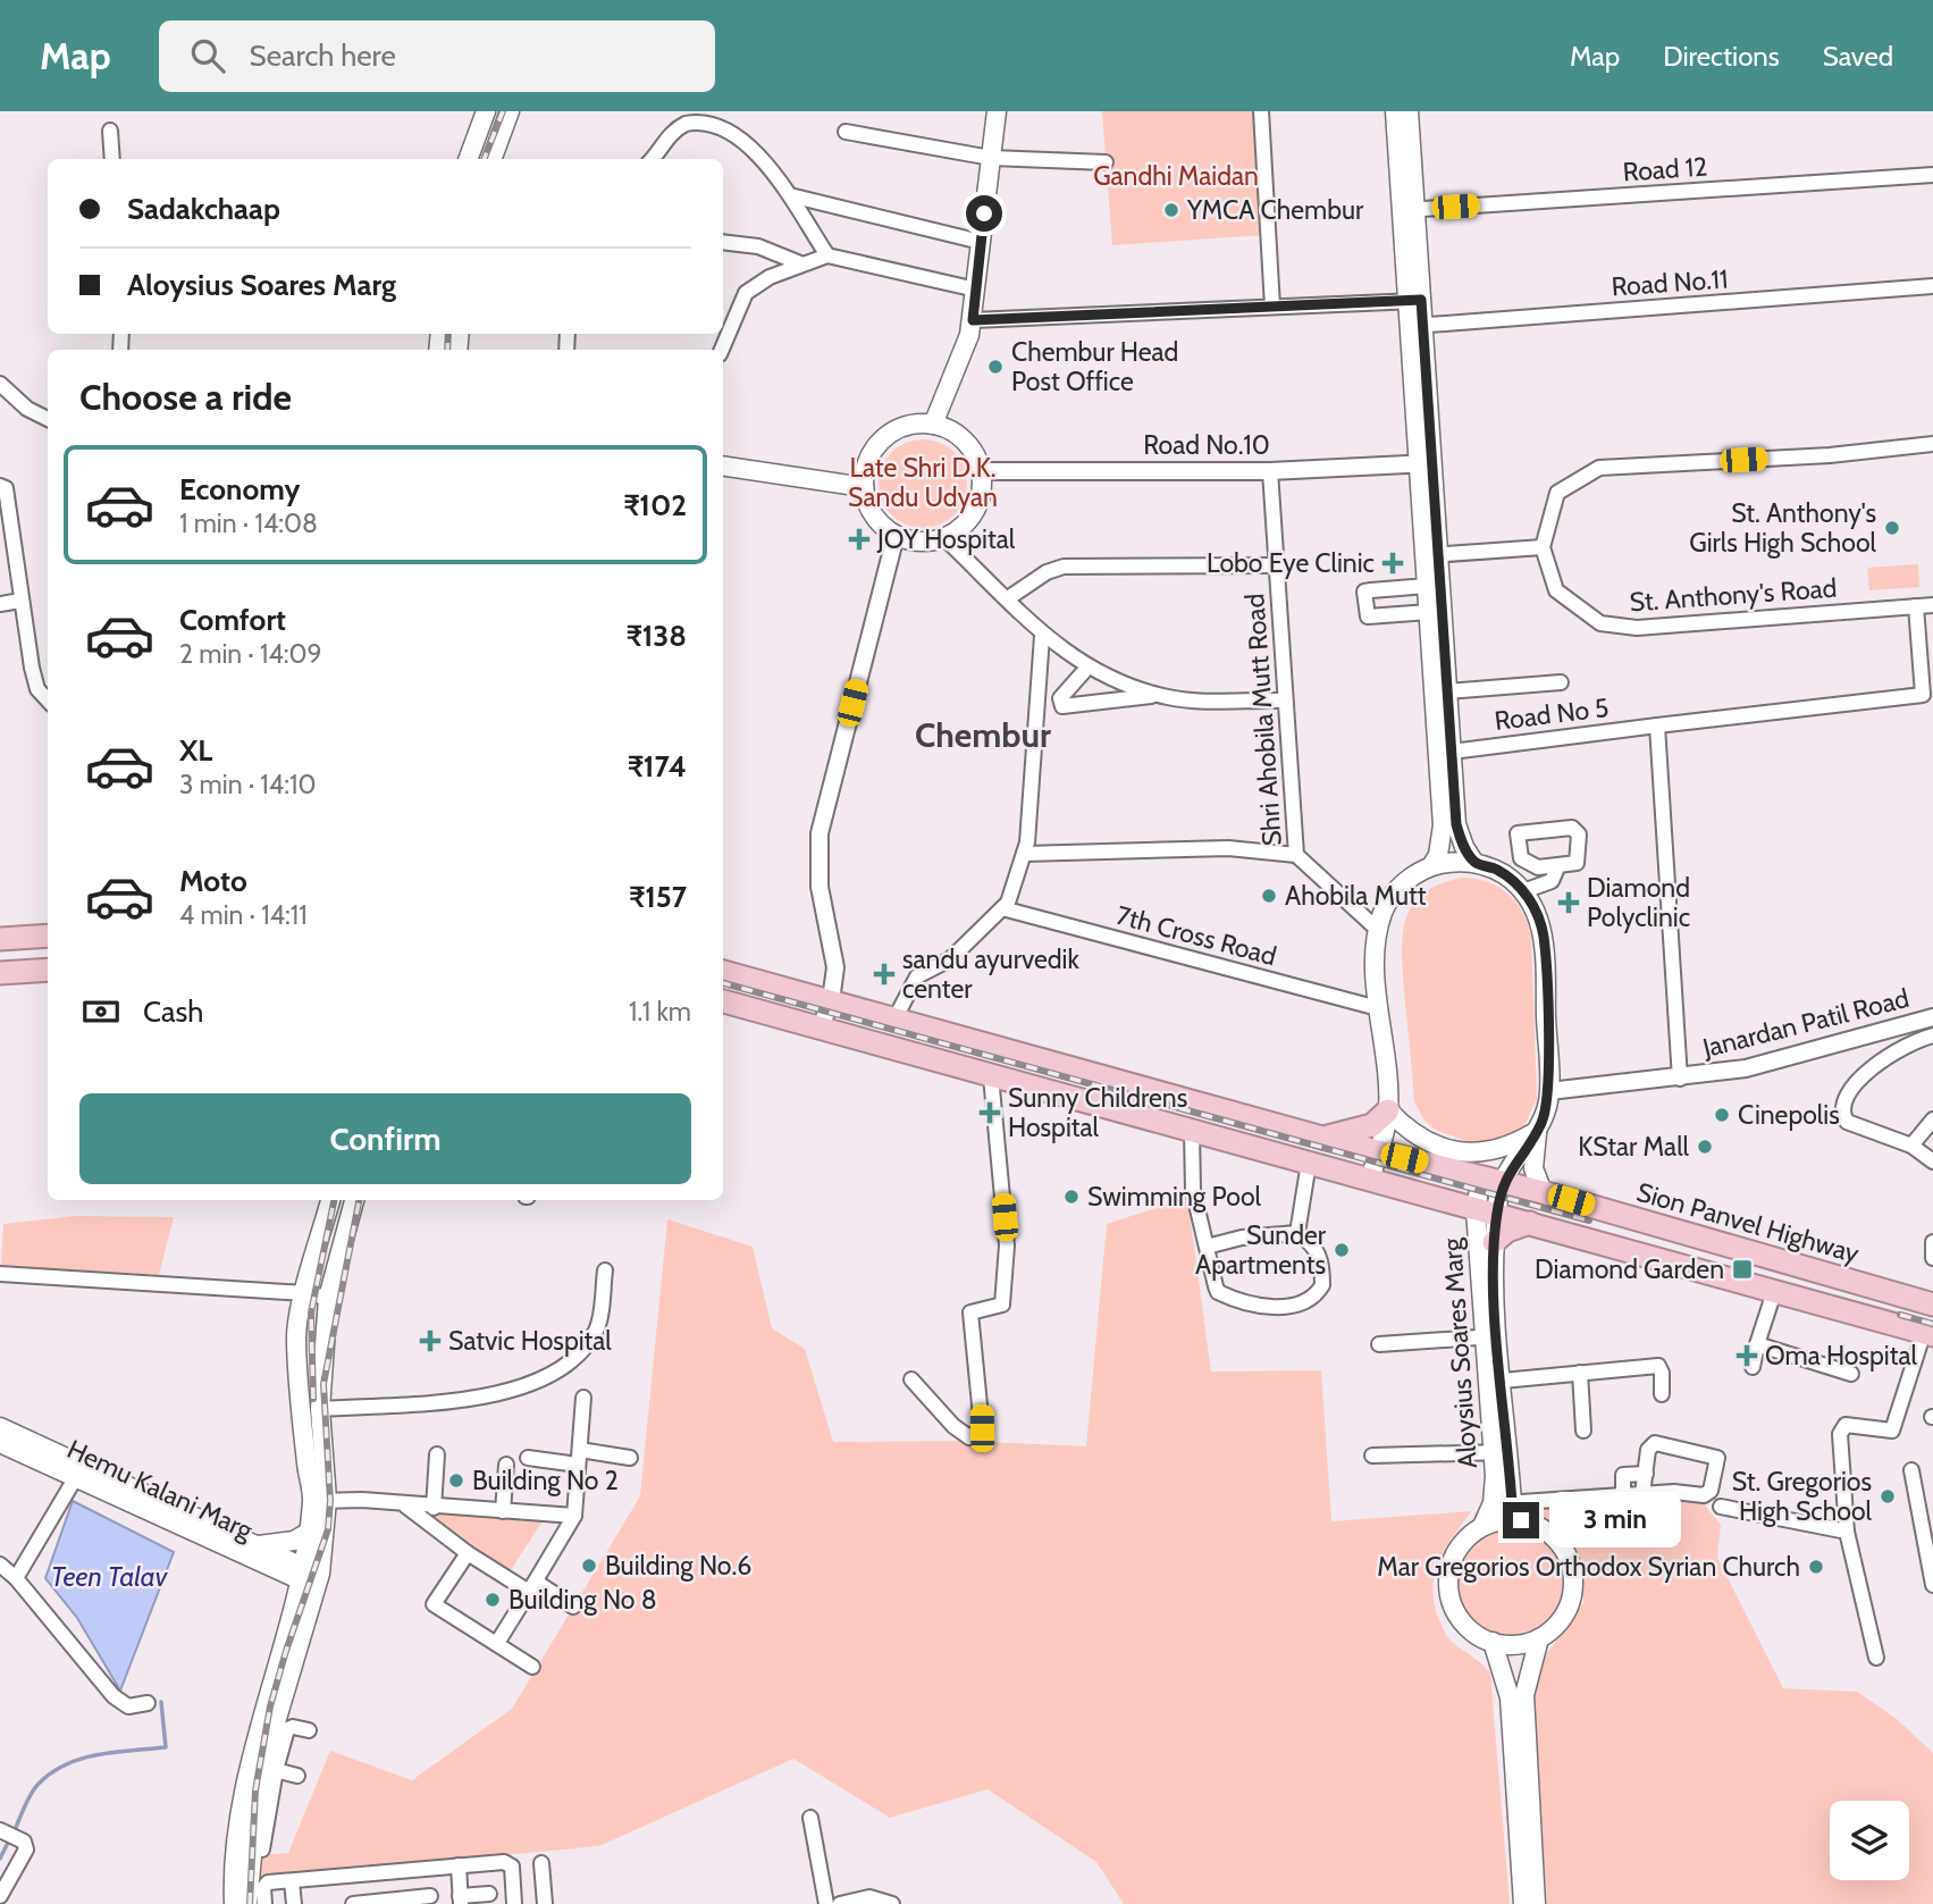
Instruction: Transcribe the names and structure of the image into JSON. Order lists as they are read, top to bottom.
{
  "streets": {
    "highway": ["Sion Panvel Highway"],
    "main road": ["Aloysius Soares Marg", "Hemu Kalani Marg"],
    "street": [
      "Road 12",
      "Road No.11",
      "Road No.10",
      "St. Anthony's Road",
      "Road No 5",
      "Shri Ahobila Mutt Road",
      "7th Cross Road",
      "Janardan Patil Road"
    ]
  },
  "crossings": [
    ["Road No.10", "Shri Ahobila Mutt Road"],
    ["St. Anthony's Road", "Road No 5"],
    ["Shri Ahobila Mutt Road", "7th Cross Road"],
    ["Shri Ahobila Mutt Road", "Janardan Patil Road"],
    ["7th Cross Road", "Janardan Patil Road"],
    ["Sion Panvel Highway", "Aloysius Soares Marg"]
  ],
  "districts": ["Chembur"],
  "water": ["Teen Talav"],
  "parks": ["Gandhi Maidan", "Late Shri D.K. Sandu Udyan"],
  "places": {
    "other": [
      "YMCA Chembur",
      "Chembur Head Post Office",
      "St. Anthony's Girls High School",
      "Ahobila Mutt",
      "Cinepolis",
      "KStar Mall",
      "Swimming Pool",
      "Sunder Apartments",
      "Building No 2",
      "St. Gregorios High School",
      "Building No.6",
      "Mar Gregorios Orthodox Syrian Church",
      "Building No 8"
    ],
    "health": [
      "JOY Hospital",
      "Lobo Eye Clinic",
      "Diamond Polyclinic",
      "sandu ayurvedik center",
      "Sunny Childrens Hospital",
      "Satvic Hospital",
      "Oma Hospital"
    ],
    "transit": ["Diamond Garden"]
  },
  "page": {
    "header": "Map",
    "search": "Search here",
    "nav": ["Map", "Directions", "Saved"],
    "banner": ["Sadakchaap", "Aloysius Soares Marg"],
    "heading": "Choose a ride",
    "list": [
      {
        "name": "Economy",
        "note": "1 min · 14:08",
        "value": "₹102"
      },
      {
        "name": "Comfort",
        "note": "2 min · 14:09",
        "value": "₹138"
      },
      {
        "name": "XL",
        "note": "3 min · 14:10",
        "value": "₹174"
      },
      {
        "name": "Moto",
        "note": "4 min · 14:11",
        "value": "₹157"
      }
    ],
    "pay": ["Cash", "1.1 km"],
    "buttons": "Confirm",
    "bubble": "3 min"
  }
}
